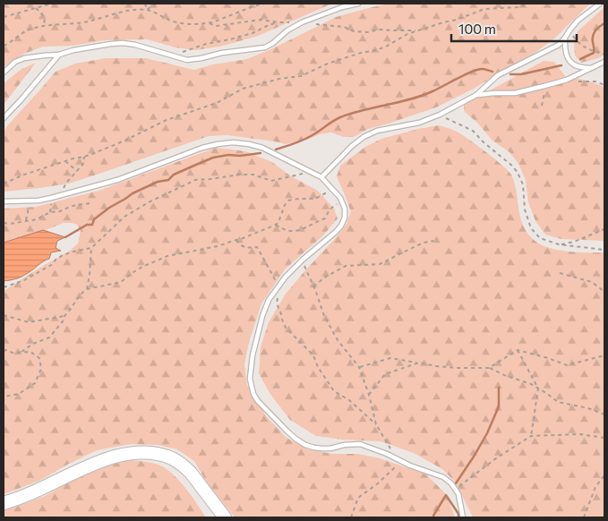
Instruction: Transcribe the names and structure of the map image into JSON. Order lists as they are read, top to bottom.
{
  "scale_bar": "100 m"
}
